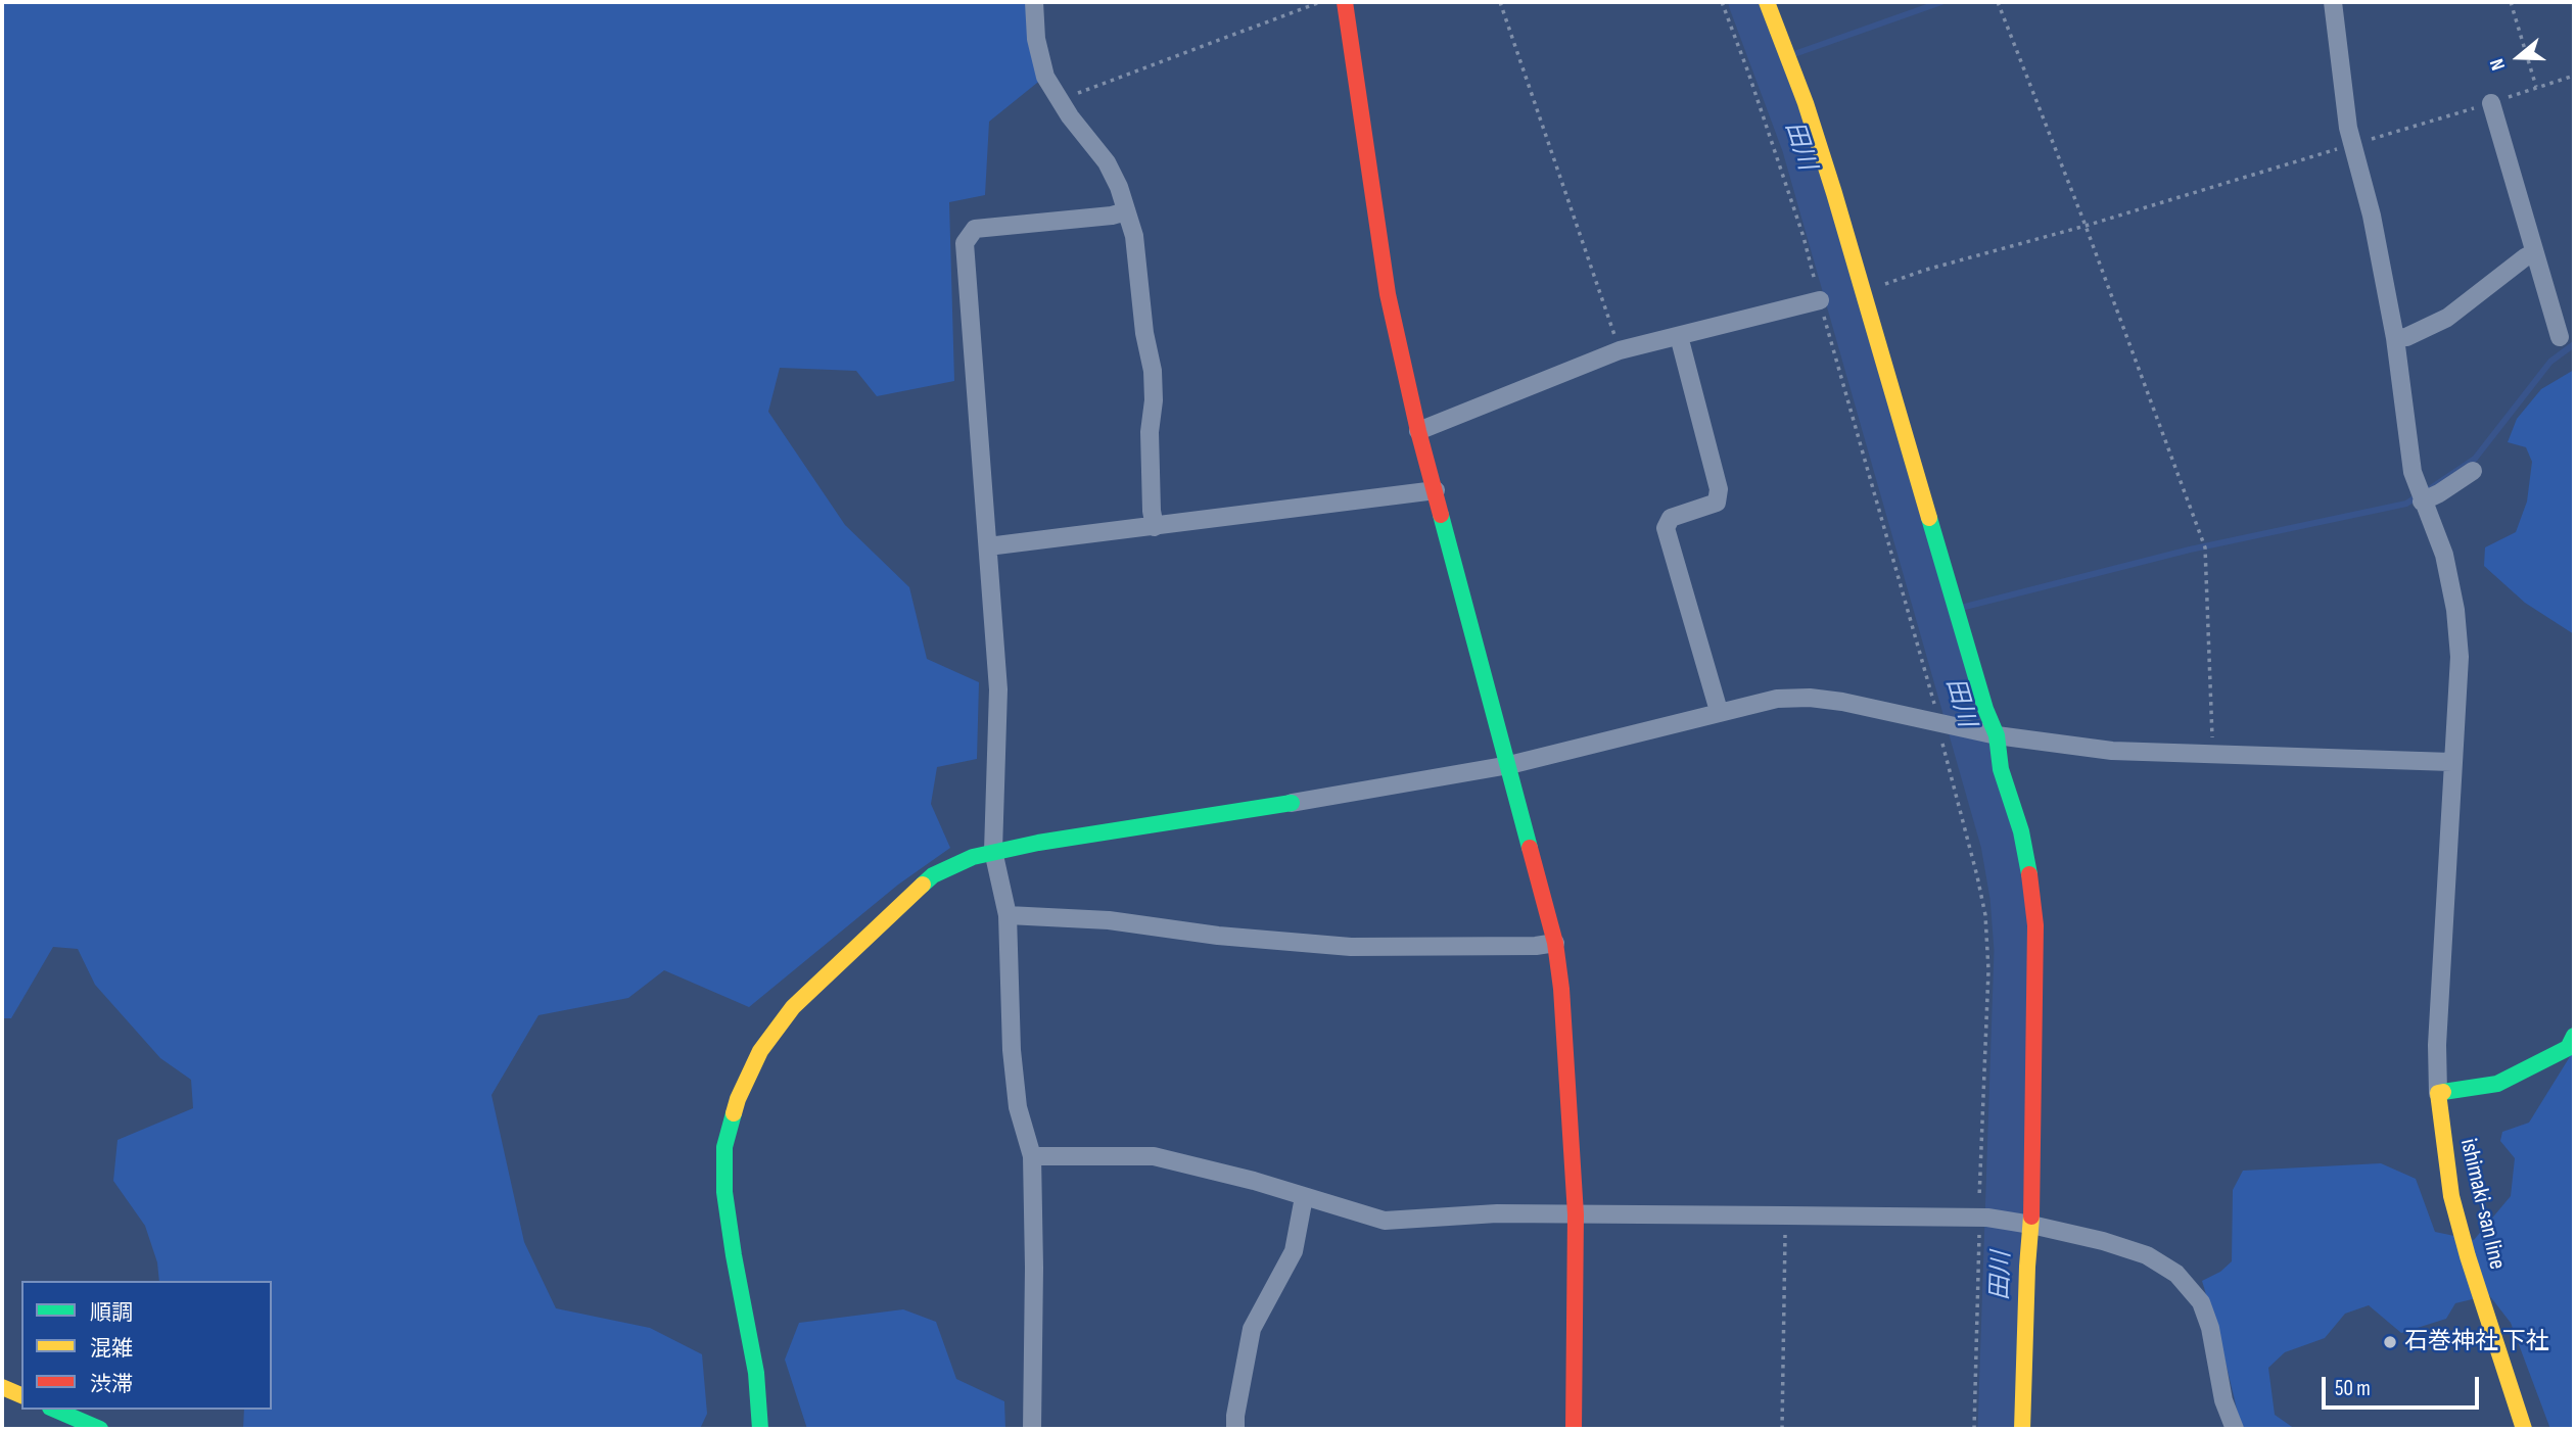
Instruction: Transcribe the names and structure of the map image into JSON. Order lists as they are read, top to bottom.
{
  "streets": {
    "street": ["ishimaki-san line"]
  },
  "water": ["田川"],
  "places": ["石巻神社 下社"],
  "legend": ["順調", "混雑", "渋滞"],
  "scale_bar": "50 m",
  "north": "left"
}
